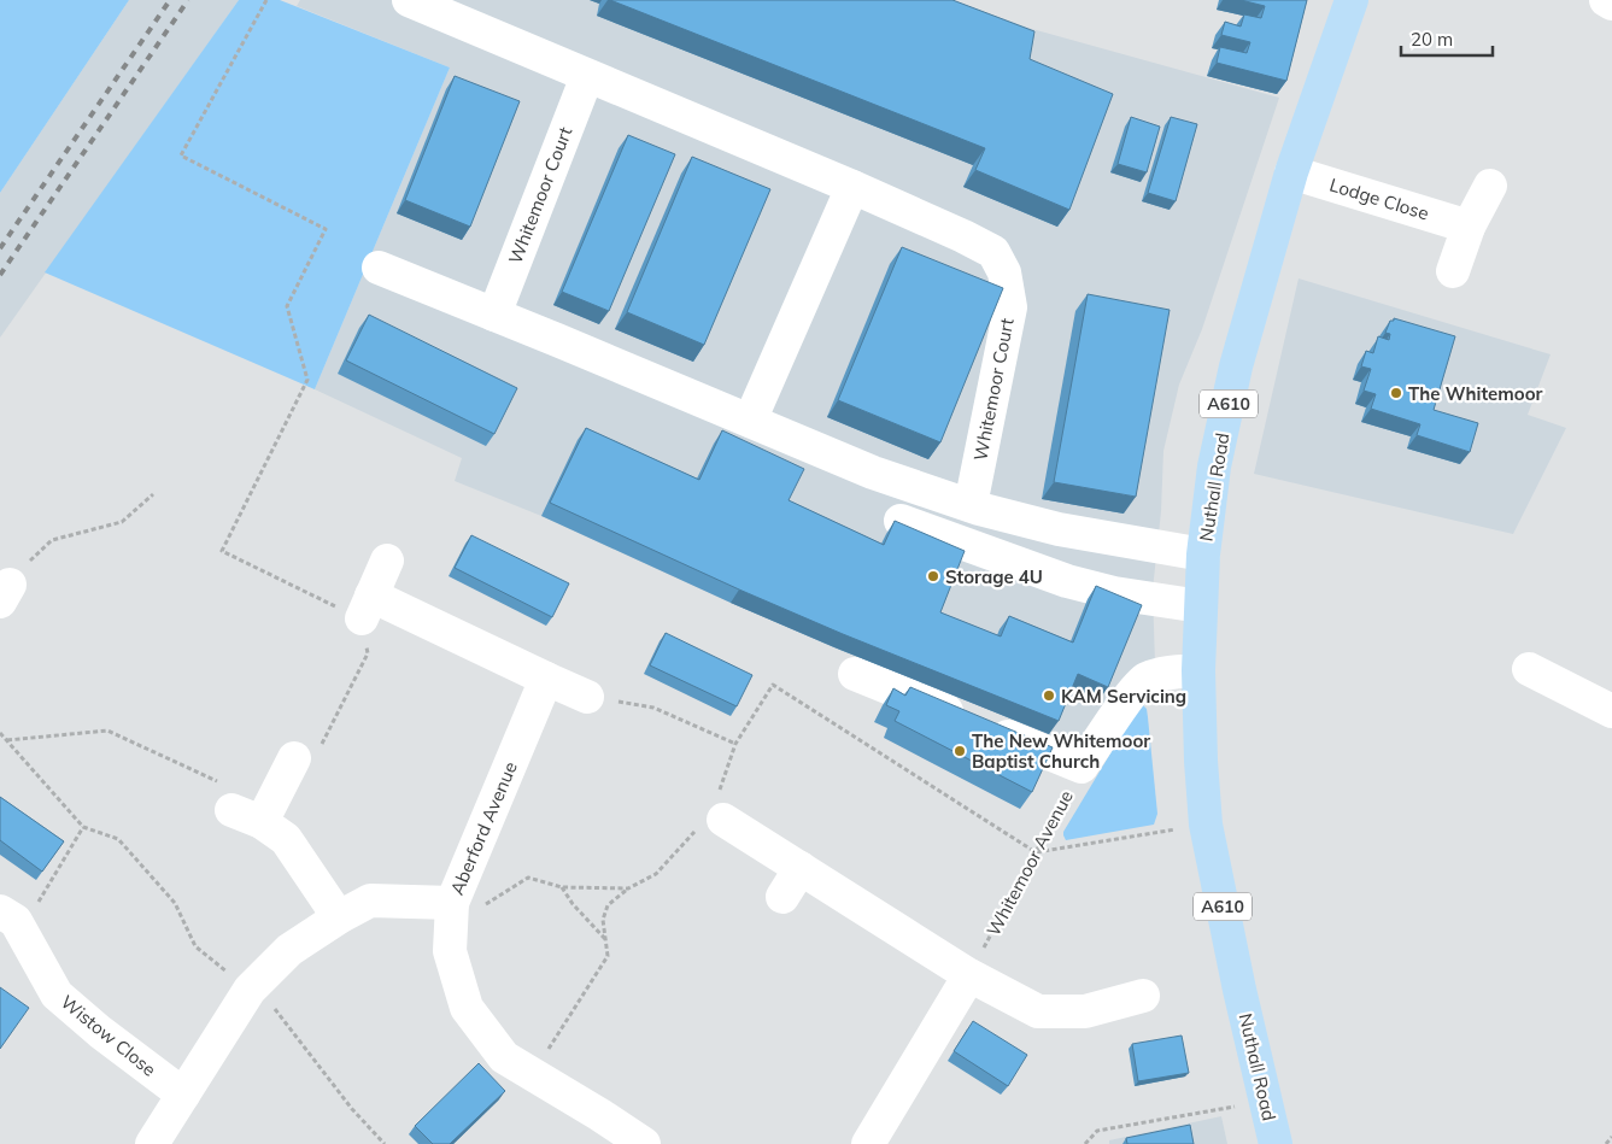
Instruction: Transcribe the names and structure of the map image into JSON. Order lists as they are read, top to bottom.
{
  "streets": {
    "main road": ["A610", "Nuthall Road"],
    "street": [
      "Whitemoor Court",
      "Lodge Close",
      "Aberford Avenue",
      "Wistow Close"
    ],
    "path": ["Whitemoor Avenue"]
  },
  "crossings": [
    ["Lodge Close", "Nuthall Road"]
  ],
  "places": [
    "The Whitemoor",
    "Storage 4U",
    "KAM Servicing",
    "The New Whitemoor Baptist Church"
  ],
  "scale_bar": "20 m"
}
